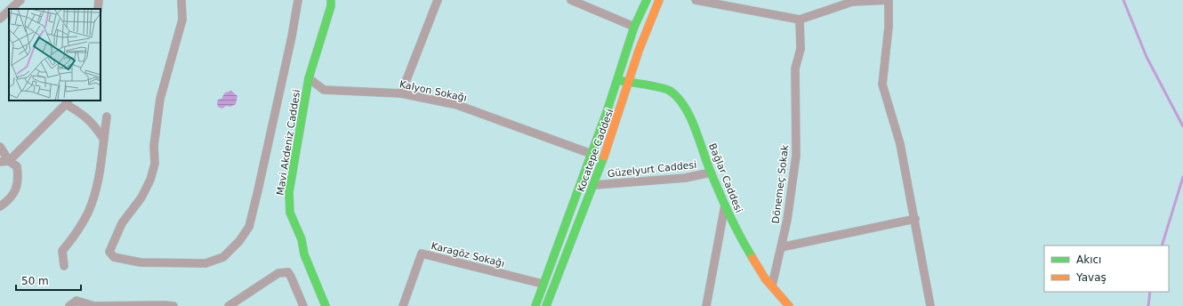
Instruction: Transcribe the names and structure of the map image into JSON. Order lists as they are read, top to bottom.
{
  "streets": {
    "main road": ["Mavi Akdeniz Caddesi", "Kocatepe Caddesi", "Bağlar Caddesi"],
    "street": [
      "Kalyon Sokağı",
      "Güzelyurt Caddesi",
      "Dönemeç Sokak",
      "Karagöz Sokağı"
    ]
  },
  "crossings": [
    ["Kalyon Sokağı", "Mavi Akdeniz Caddesi"],
    ["Kalyon Sokağı", "Kocatepe Caddesi"],
    ["Kocatepe Caddesi", "Güzelyurt Caddesi"],
    ["Kocatepe Caddesi", "Bağlar Caddesi"],
    ["Kocatepe Caddesi", "Karagöz Sokağı"],
    ["Güzelyurt Caddesi", "Bağlar Caddesi"],
    ["Bağlar Caddesi", "Dönemeç Sokak"]
  ],
  "legend": ["Akıcı", "Yavaş"],
  "scale_bar": "50 m"
}
